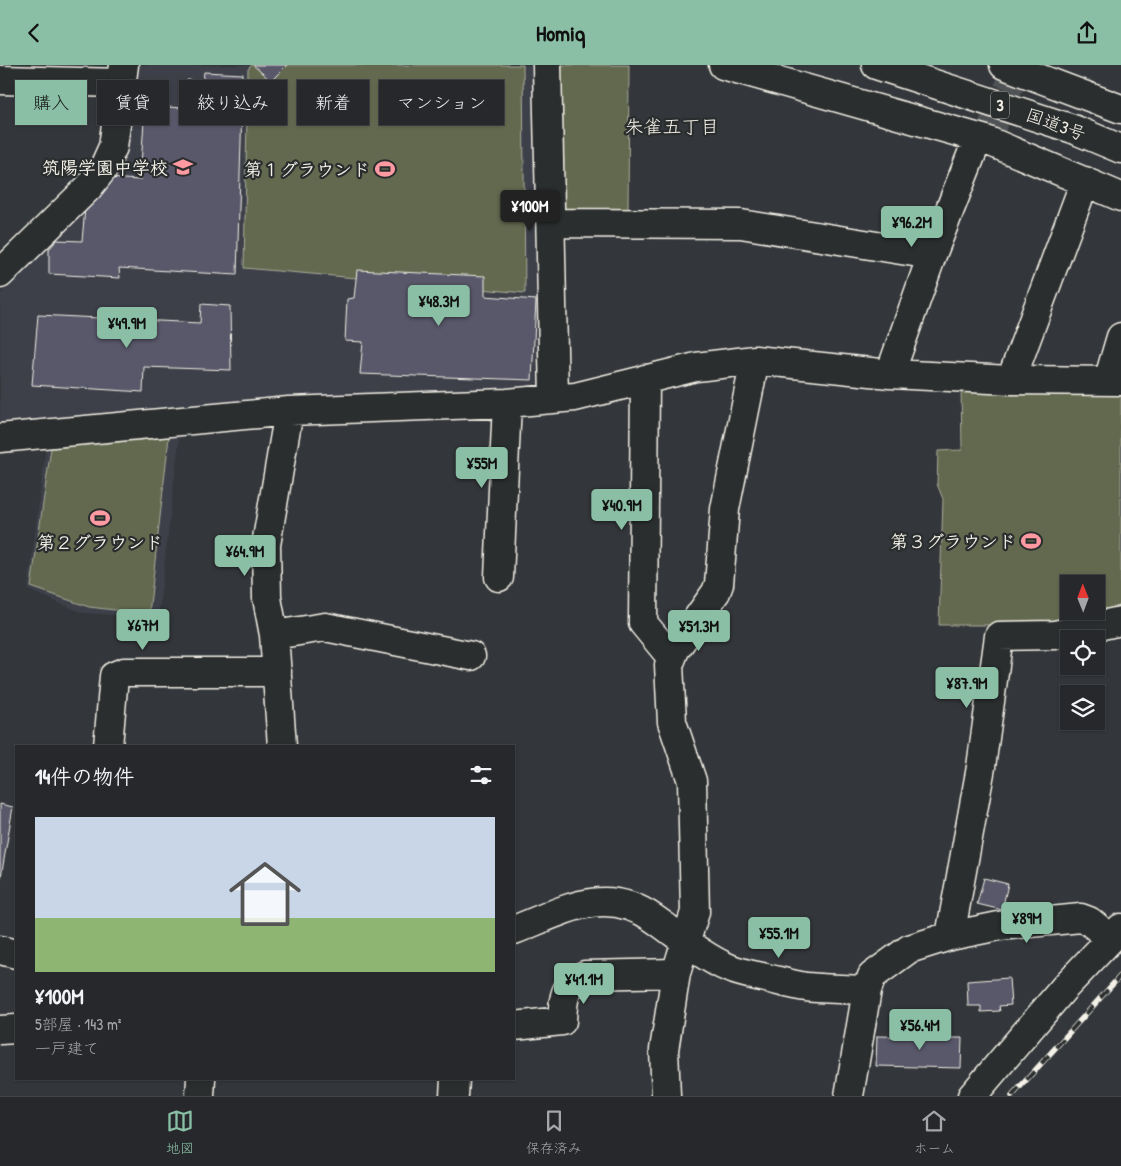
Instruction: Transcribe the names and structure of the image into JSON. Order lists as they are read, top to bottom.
{
  "streets": {
    "main road": ["3", "国道3号"]
  },
  "districts": ["朱雀五丁目"],
  "places": {
    "school or university": ["筑陽学園中学校"],
    "sports": ["第１グラウンド", "第２グラウンド", "第３グラウンド"]
  },
  "north": "top",
  "page": {
    "header": "Homiq",
    "chip": [
      "購入",
      "賃貸",
      "絞り込み",
      "新着",
      "マンション"
    ],
    "price": [
      "¥100M",
      "¥96.2M",
      "¥48.3M",
      "¥49.9M",
      "¥55M",
      "¥40.9M",
      "¥64.9M",
      "¥67M",
      "¥51.3M",
      "¥87.9M",
      "¥89M",
      "¥55.1M",
      "¥41.1M",
      "¥56.4M"
    ],
    "heading": "14件の物件",
    "list": [
      {
        "name": "¥100M",
        "note": "5部屋 · 143 m² · 一戸建て"
      }
    ],
    "tabs": ["地図", "保存済み", "ホーム"]
  }
}
